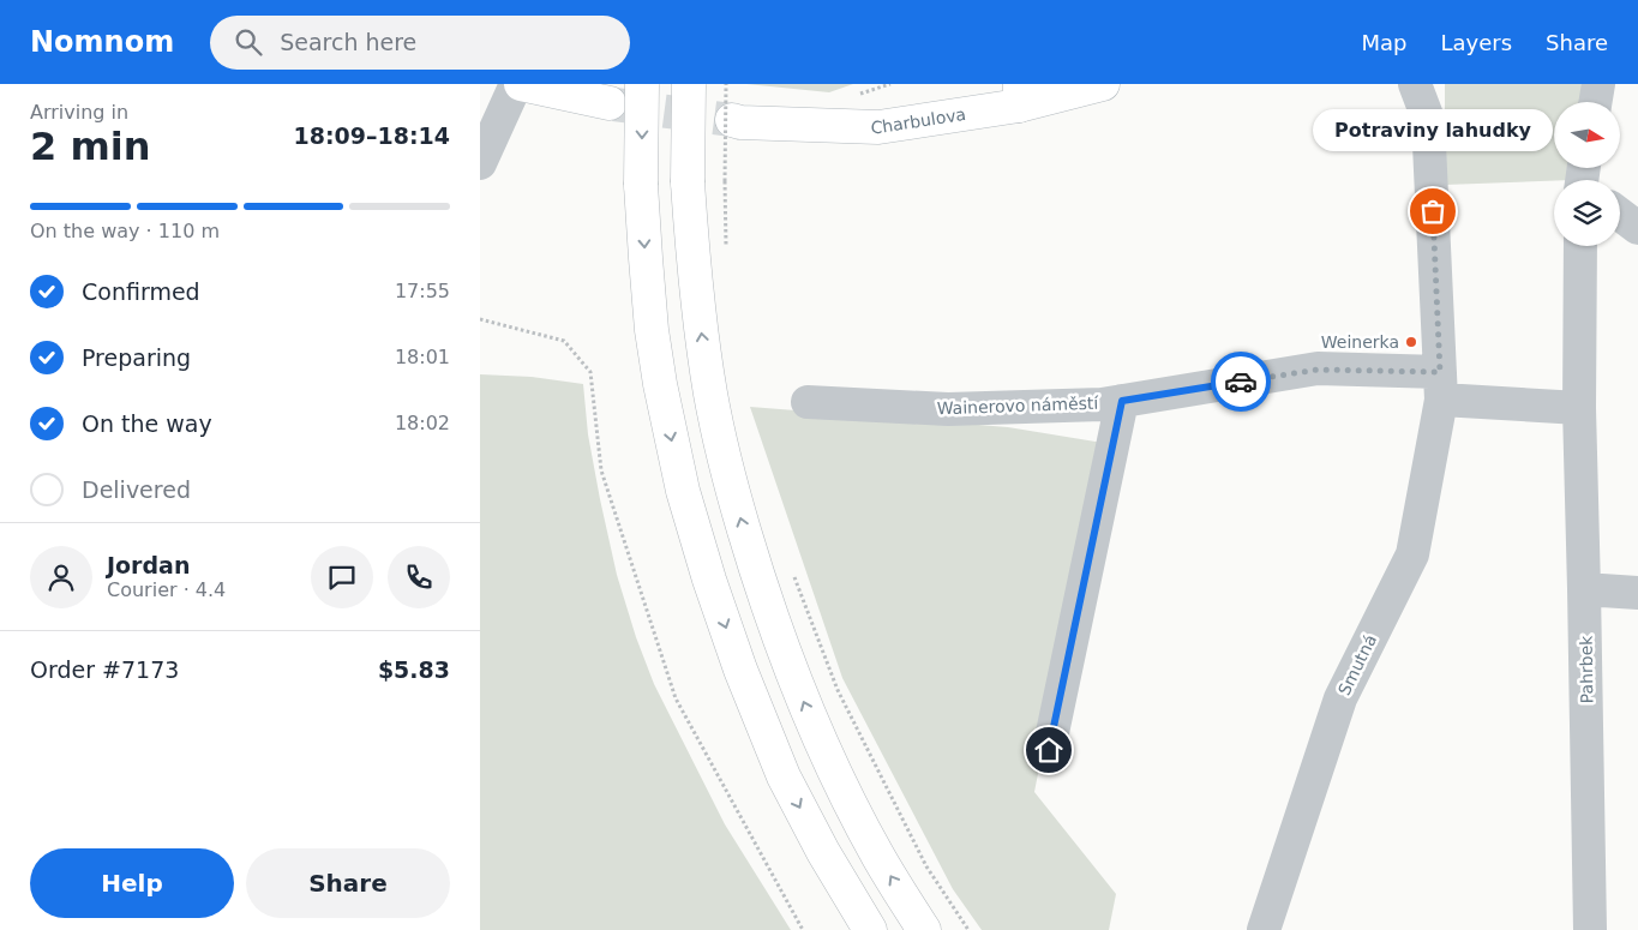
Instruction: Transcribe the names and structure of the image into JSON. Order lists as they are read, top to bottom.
{
  "streets": {
    "main road": ["Charbulova"],
    "street": ["Wainerovo náměstí", "Smutná", "Pahrbek"]
  },
  "crossings": [
    ["Wainerovo náměstí", "Smutná"],
    ["Wainerovo náměstí", "Pahrbek"]
  ],
  "places": ["Potraviny lahudky", "Weinerka"],
  "north": "right",
  "page": {
    "header": "Nomnom",
    "search": "Search here",
    "nav": ["Map", "Layers", "Share"],
    "heading": ["2 min", "Arriving in", "18:09–18:14"],
    "panel": [
      "Jordan",
      "Courier · 4.4",
      "Order #7173",
      "$5.83"
    ],
    "bubble": "Potraviny lahudky",
    "bar": "On the way · 110 m",
    "list": [
      ["Confirmed", "17:55"],
      ["Preparing", "18:01"],
      ["On the way", "18:02"],
      "Delivered"
    ],
    "buttons": ["Help", "Share"]
  }
}
